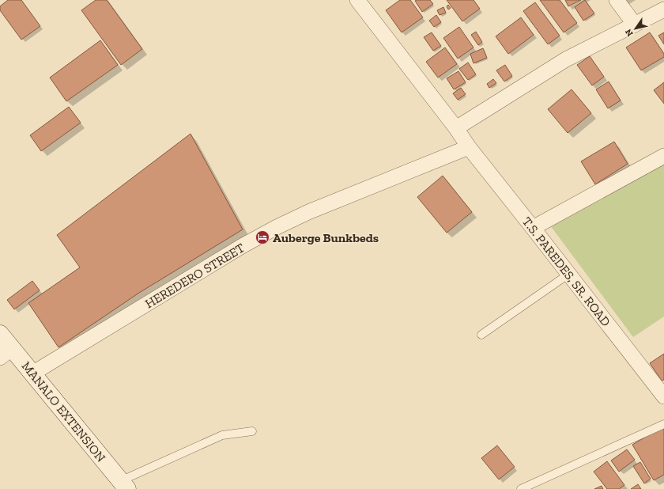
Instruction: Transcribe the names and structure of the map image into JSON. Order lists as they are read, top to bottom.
{
  "streets": {
    "street": ["T.S. PAREDES, SR. ROAD", "HEREDERO STREET", "MANALO EXTENSION"]
  },
  "crossings": [
    ["T.S. PAREDES, SR. ROAD", "HEREDERO STREET"],
    ["HEREDERO STREET", "MANALO EXTENSION"]
  ],
  "places": {
    "hotel": ["Auberge Bunkbeds"]
  },
  "north": "bottom left"
}
